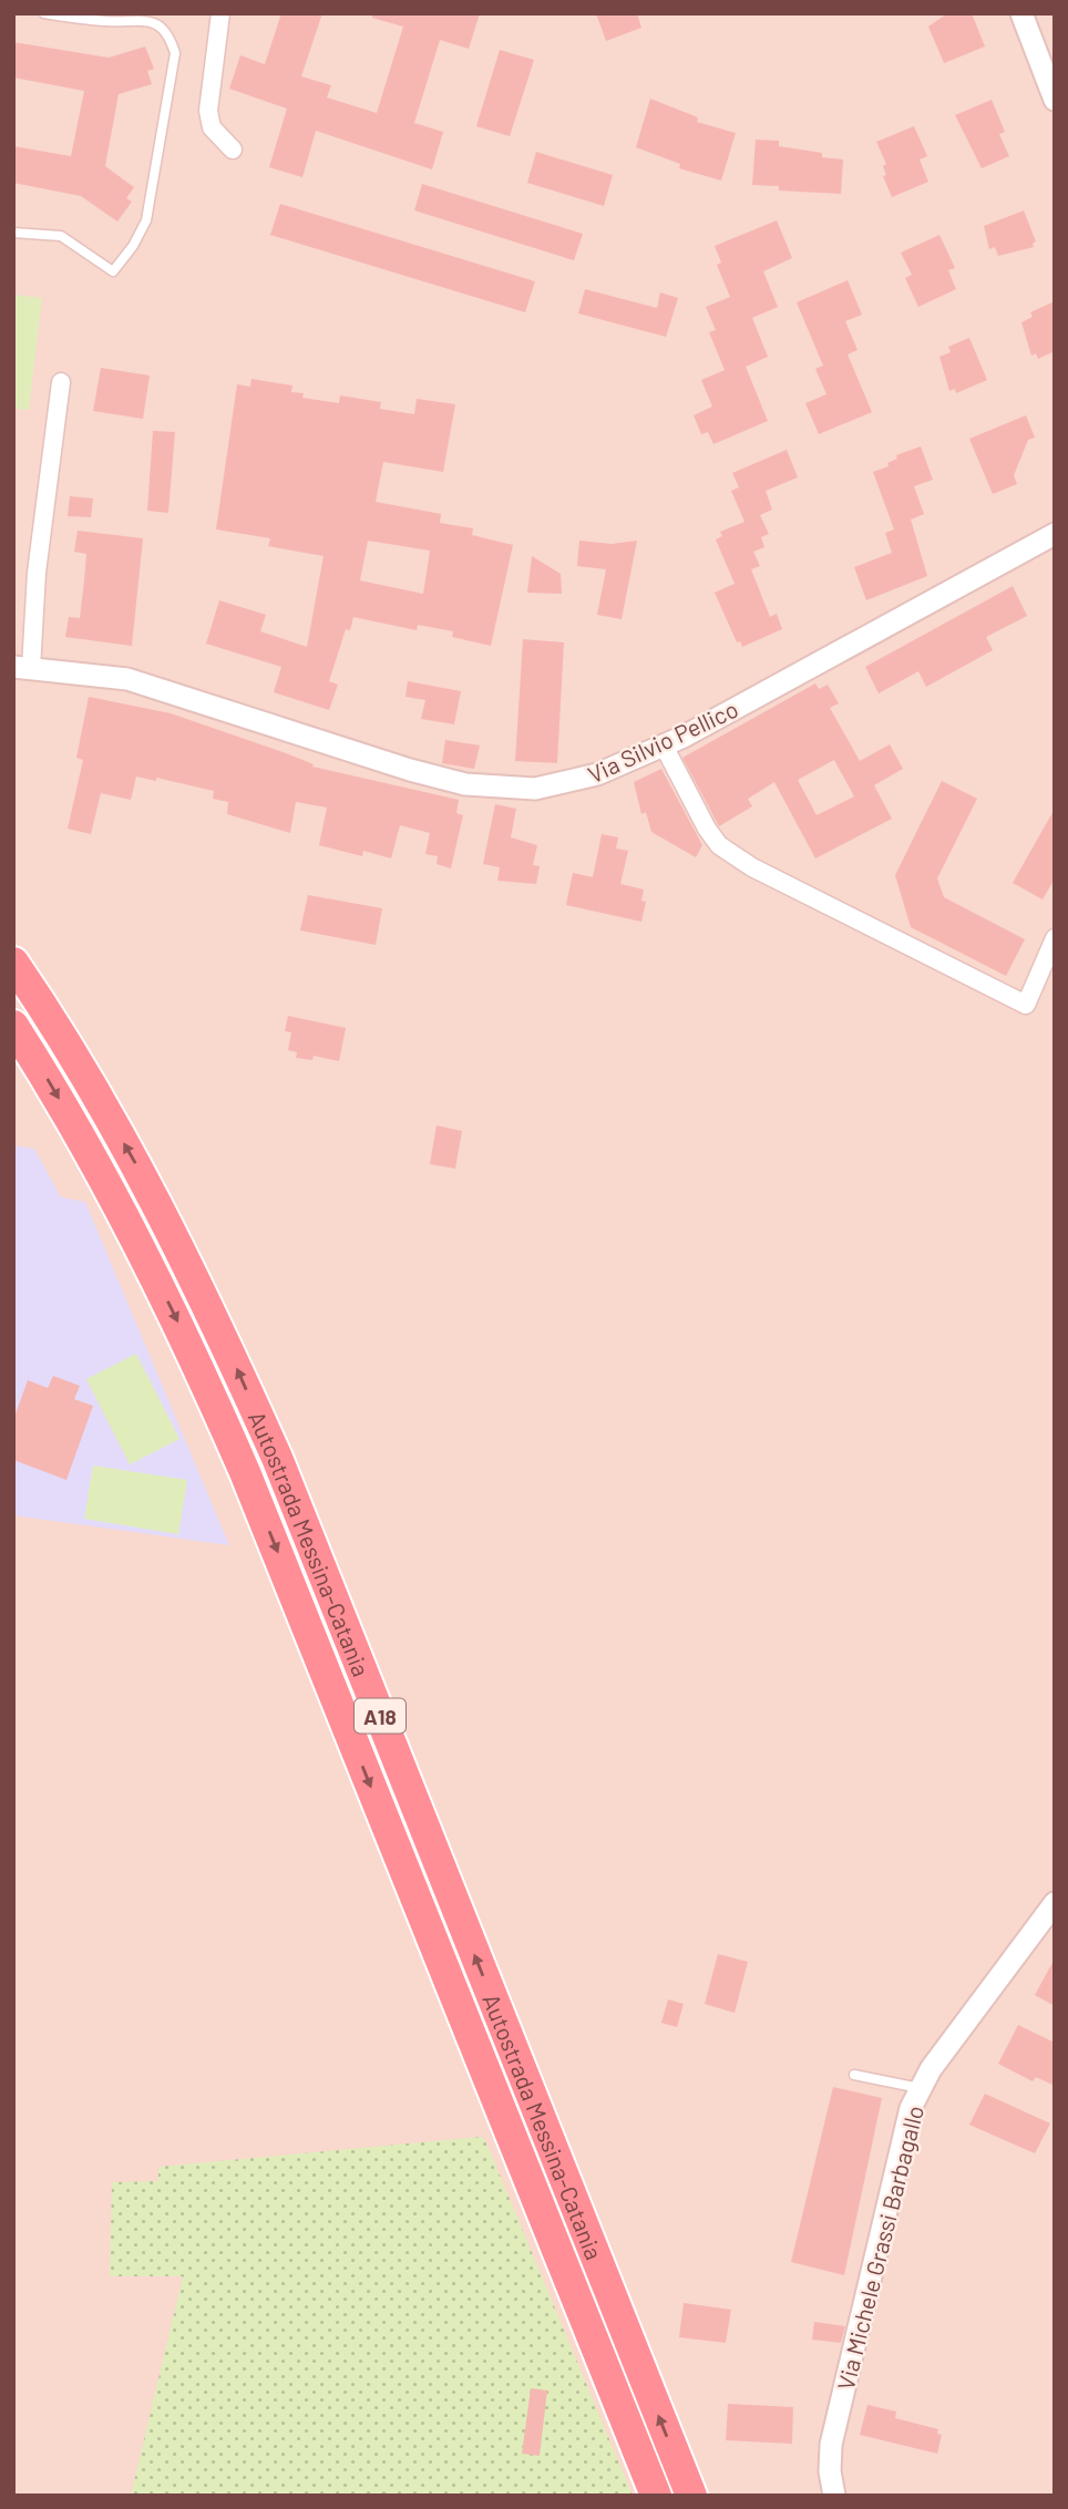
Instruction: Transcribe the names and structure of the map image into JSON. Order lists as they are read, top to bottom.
{
  "streets": {
    "highway": ["Autostrada Messina-Catania", "A18"],
    "street": ["Via Silvio Pellico", "Via Michele Grassi Barbagallo"]
  }
}
